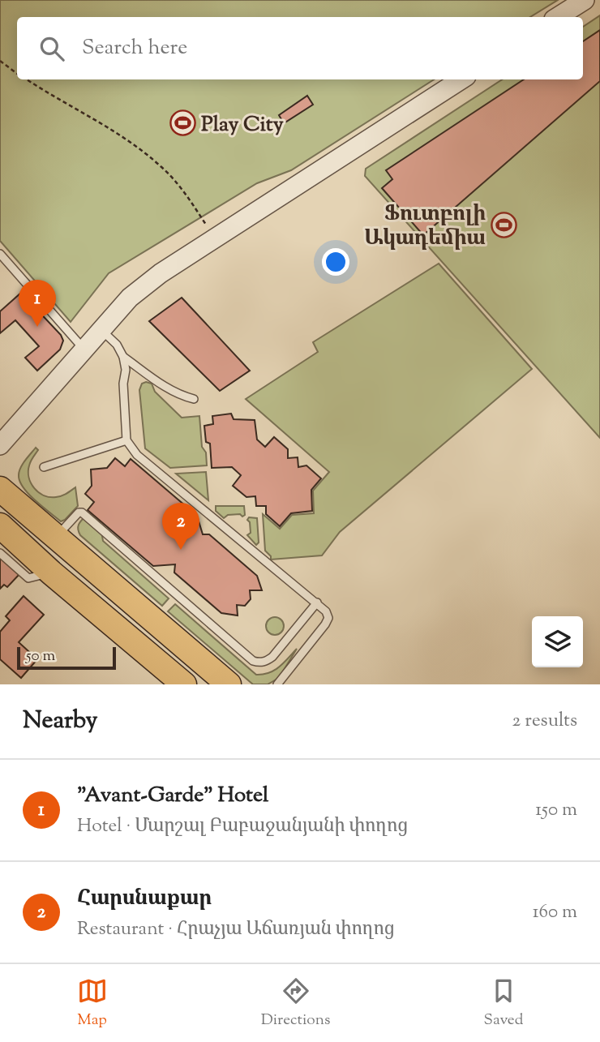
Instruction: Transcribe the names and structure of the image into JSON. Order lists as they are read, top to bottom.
{
  "places": {
    "sports": ["Play City", "Ֆուտբոլի Ակադեմիա"]
  },
  "scale_bar": "50 m",
  "page": {
    "search": "Search here",
    "pins": ["1", "2"],
    "scale": "50 m",
    "heading": ["Nearby", "2 results"],
    "list": [
      {
        "mark": "1",
        "name": "\"Avant-Garde\" Hotel",
        "note": "Hotel · Մարշալ Բաբաջանյանի փողոց",
        "value": "150 m"
      },
      {
        "mark": "2",
        "name": "Հարսնաքար",
        "note": "Restaurant · Հրաչյա Աճառյան փողոց",
        "value": "160 m"
      }
    ],
    "nav": ["Map", "Directions", "Saved"]
  }
}
